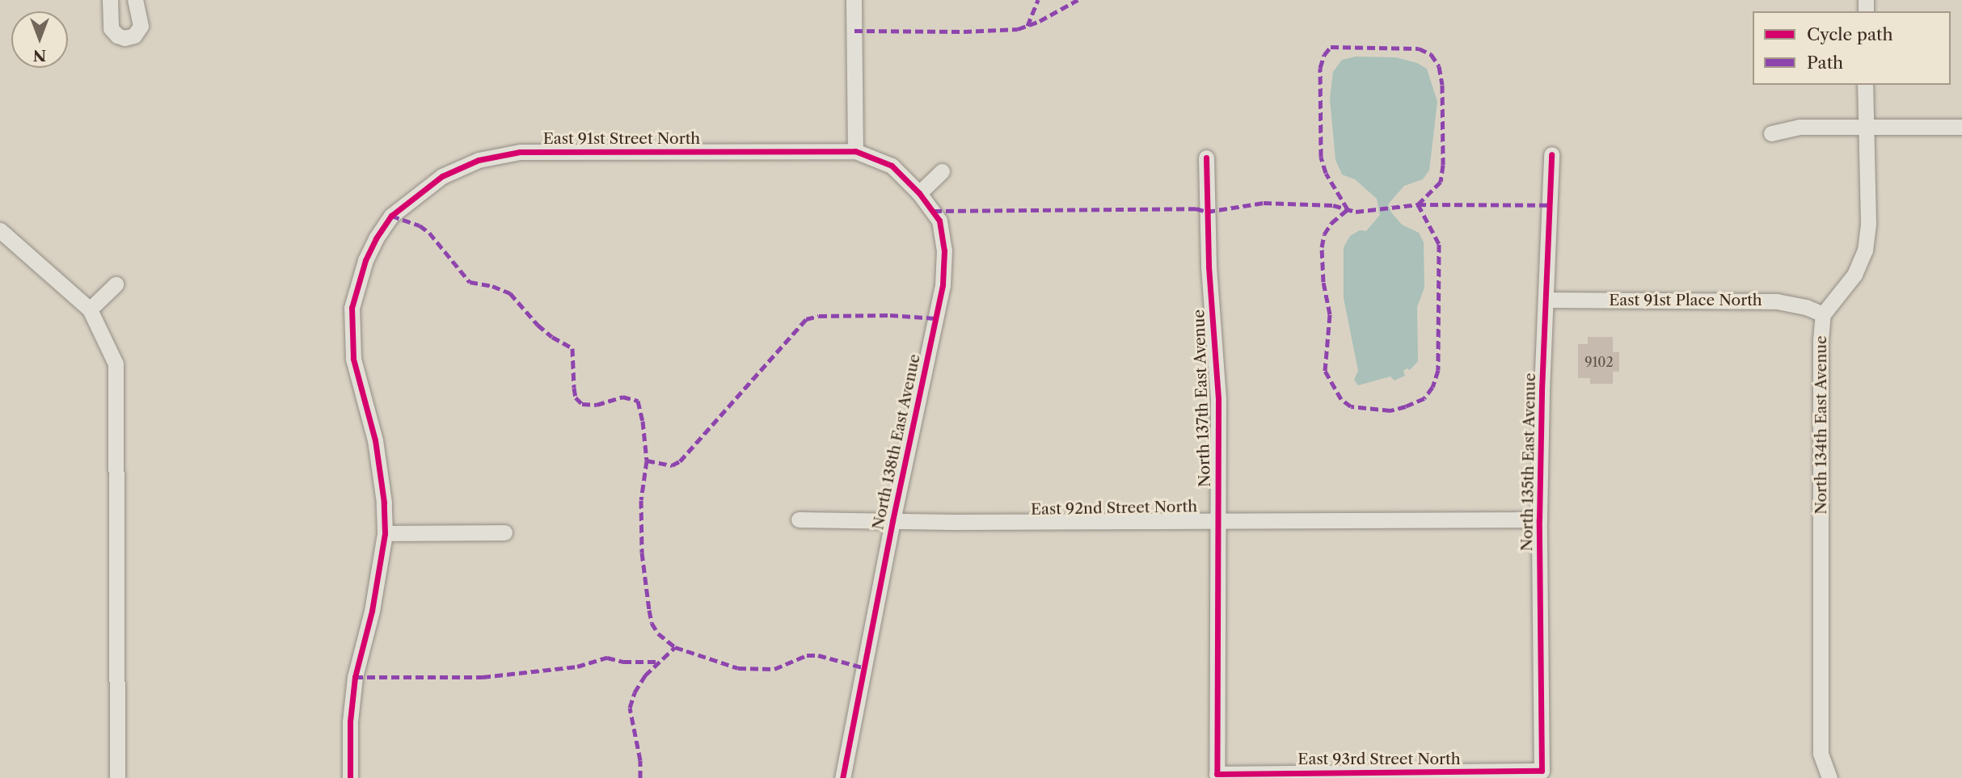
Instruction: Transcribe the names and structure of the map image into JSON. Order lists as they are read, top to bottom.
{
  "streets": {
    "street": [
      "East 91st Street North",
      "East 91st Place North",
      "North 137th East Avenue",
      "North 134th East Avenue",
      "North 138th East Avenue",
      "North 135th East Avenue",
      "East 92nd Street North",
      "East 93rd Street North"
    ]
  },
  "crossings": [
    ["East 91st Street North", "North 138th East Avenue"],
    ["East 91st Place North", "North 134th East Avenue"],
    ["East 91st Place North", "North 135th East Avenue"],
    ["North 137th East Avenue", "East 92nd Street North"],
    ["North 137th East Avenue", "East 93rd Street North"],
    ["North 138th East Avenue", "East 92nd Street North"],
    ["North 135th East Avenue", "East 92nd Street North"],
    ["North 135th East Avenue", "East 93rd Street North"]
  ],
  "house_numbers": ["9102"],
  "legend": ["Cycle path", "Path"],
  "north": "bottom"
}
